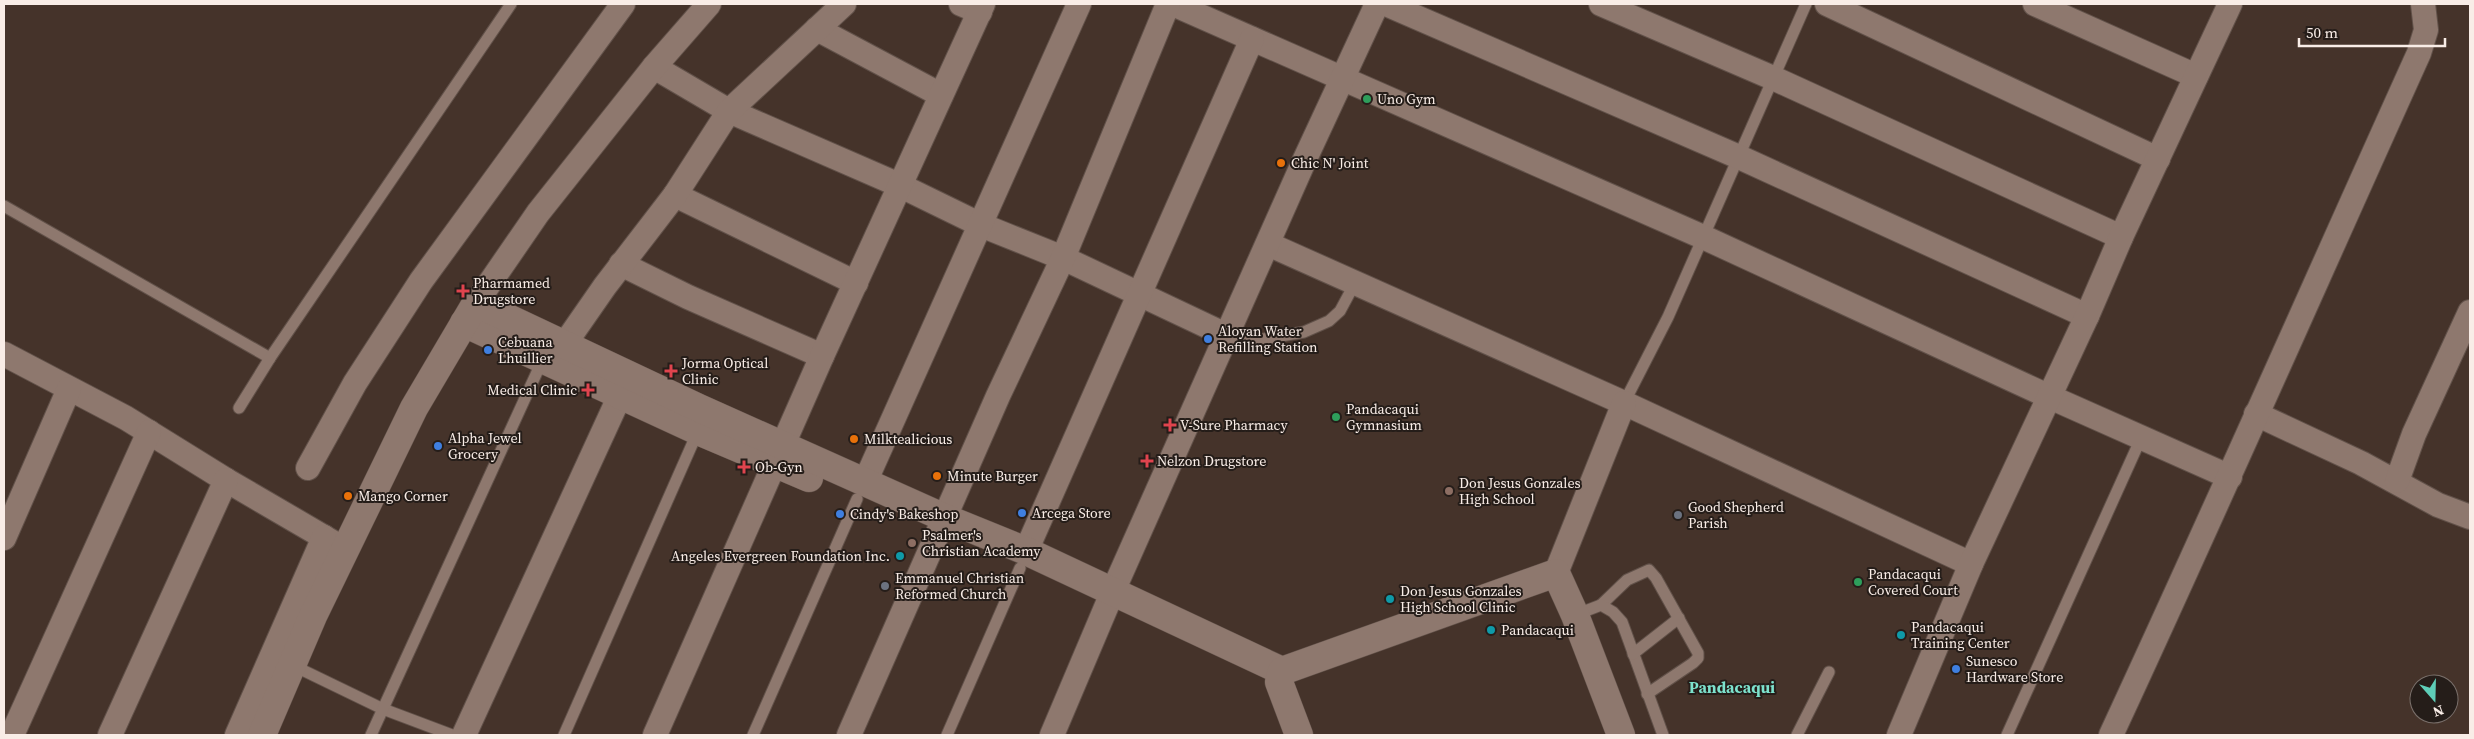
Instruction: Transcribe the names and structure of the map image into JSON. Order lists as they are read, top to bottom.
{
  "districts": ["Pandacaqui"],
  "places": {
    "other": [
      "Uno Gym",
      "Chic N' Joint",
      "Aloyan Water Refilling Station",
      "Cebuana Lhuillier",
      "Pandacaqui Gymnasium",
      "Milktealicious",
      "Alpha Jewel Grocery",
      "Minute Burger",
      "Don Jesus Gonzales High School",
      "Mango Corner",
      "Arcega Store",
      "Cindy's Bakeshop",
      "Good Shepherd Parish",
      "Psalmer's Christian Academy",
      "Angeles Evergreen Foundation Inc.",
      "Pandacaqui Covered Court",
      "Emmanuel Christian Reformed Church",
      "Don Jesus Gonzales High School Clinic",
      "Pandacaqui",
      "Pandacaqui Training Center",
      "Sunesco Hardware Store"
    ],
    "health": [
      "Pharmamed Drugstore",
      "Jorma Optical Clinic",
      "Medical Clinic",
      "V-Sure Pharmacy",
      "Nelzon Drugstore",
      "Ob-Gyn"
    ]
  },
  "scale_bar": "50 m",
  "north": "bottom"
}
